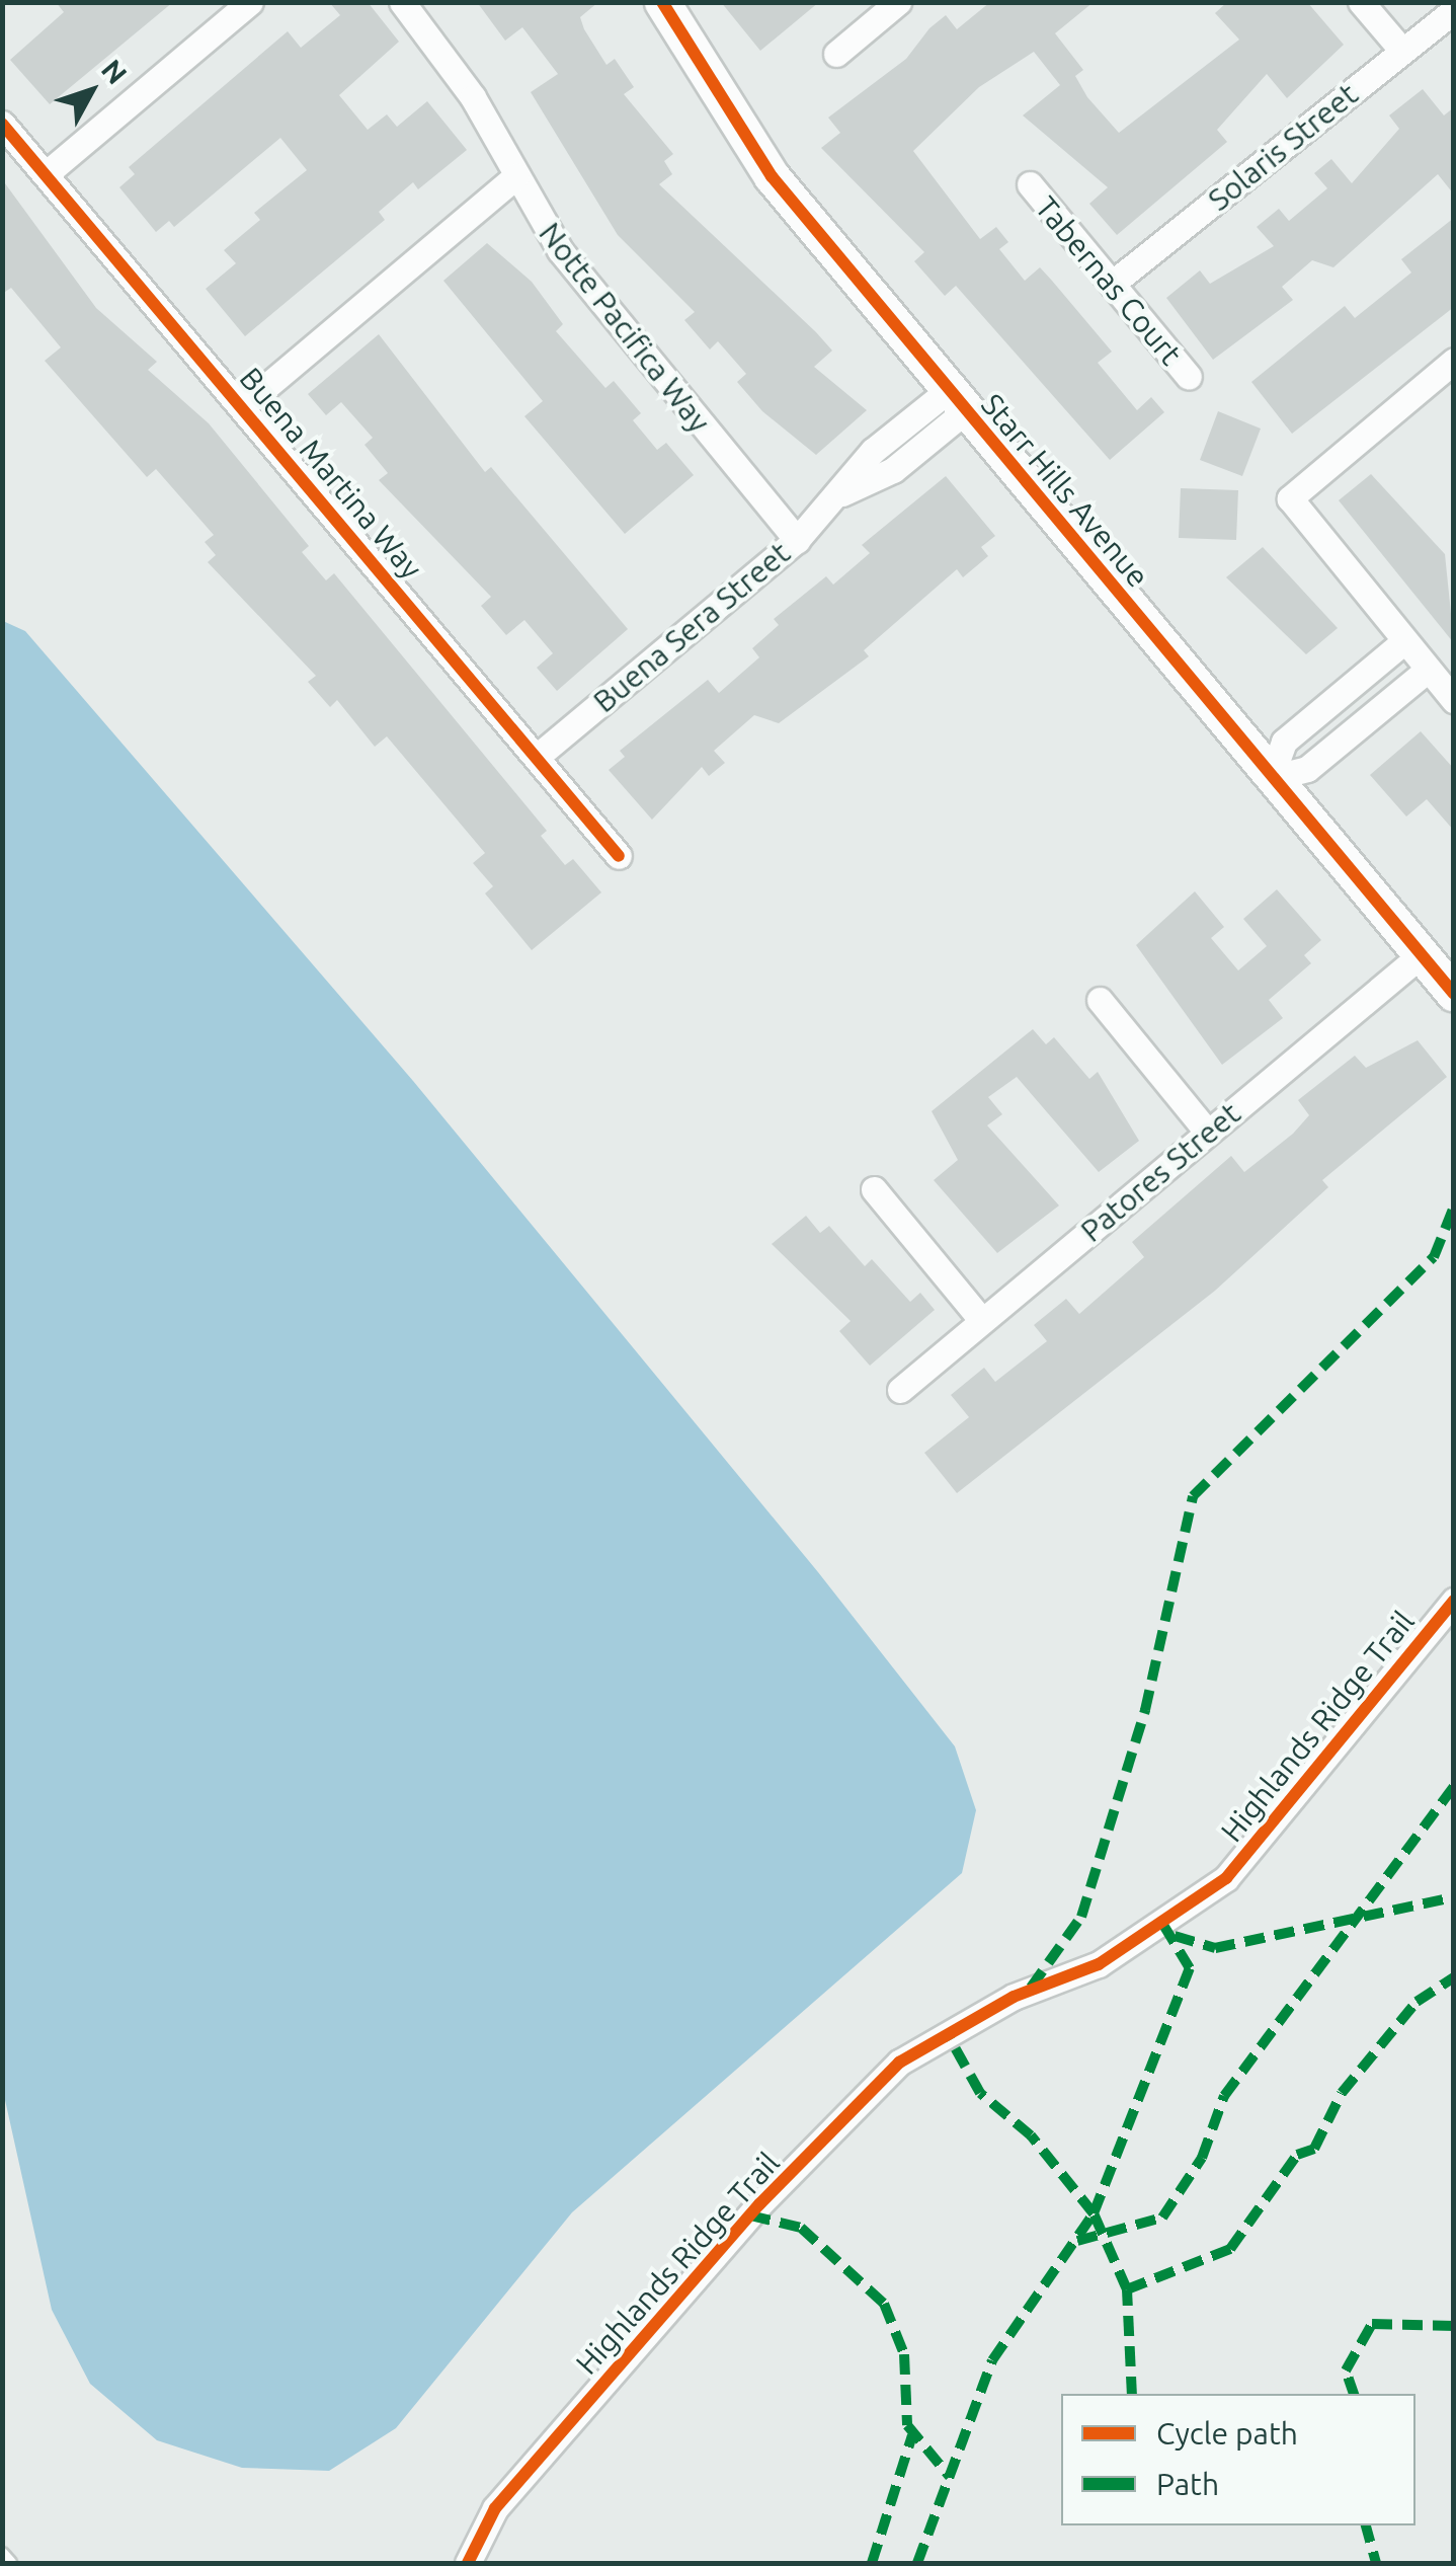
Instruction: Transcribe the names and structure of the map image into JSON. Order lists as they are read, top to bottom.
{
  "streets": {
    "street": [
      "Solaris Street",
      "Tabernas Court",
      "Notte Pacifica Way",
      "Buena Martina Way",
      "Starr Hills Avenue",
      "Buena Sera Street",
      "Patores Street",
      "Highlands Ridge Trail"
    ]
  },
  "crossings": [
    ["Solaris Street", "Tabernas Court"],
    ["Notte Pacifica Way", "Buena Sera Street"],
    ["Buena Martina Way", "Buena Sera Street"],
    ["Starr Hills Avenue", "Buena Sera Street"],
    ["Starr Hills Avenue", "Patores Street"]
  ],
  "legend": ["Cycle path", "Path"],
  "north": "top right"
}
